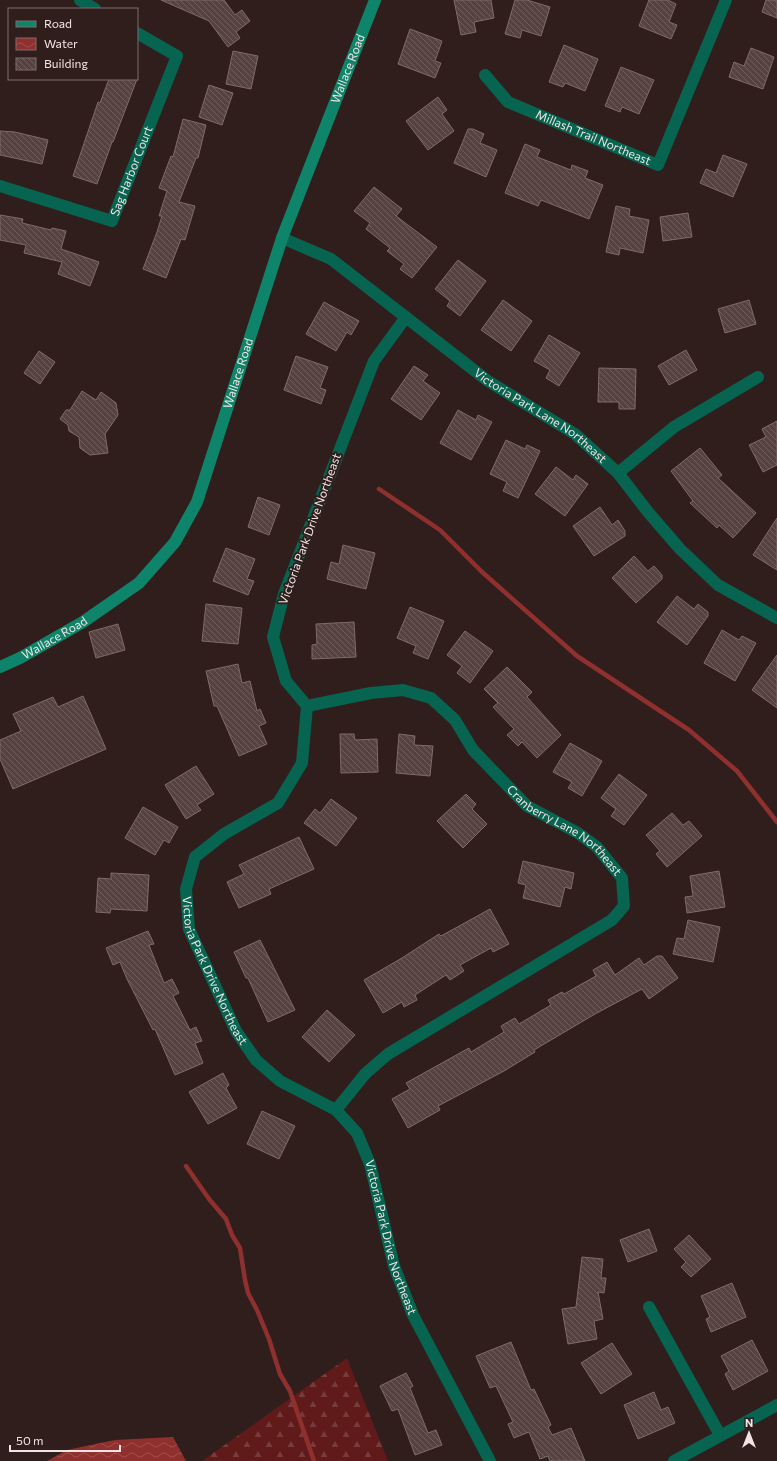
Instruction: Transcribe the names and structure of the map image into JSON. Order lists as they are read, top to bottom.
{
  "streets": {
    "street": [
      "Wallace Road",
      "Millash Trail Northeast",
      "Sag Harbor Court",
      "Victoria Park Lane Northeast",
      "Victoria Park Drive Northeast",
      "Cranberry Lane Northeast"
    ]
  },
  "crossings": [
    ["Wallace Road", "Victoria Park Lane Northeast"],
    ["Victoria Park Lane Northeast", "Victoria Park Drive Northeast"],
    ["Victoria Park Drive Northeast", "Cranberry Lane Northeast"]
  ],
  "legend": ["Road", "Water", "Building"],
  "scale_bar": "50 m",
  "north": "top"
}
